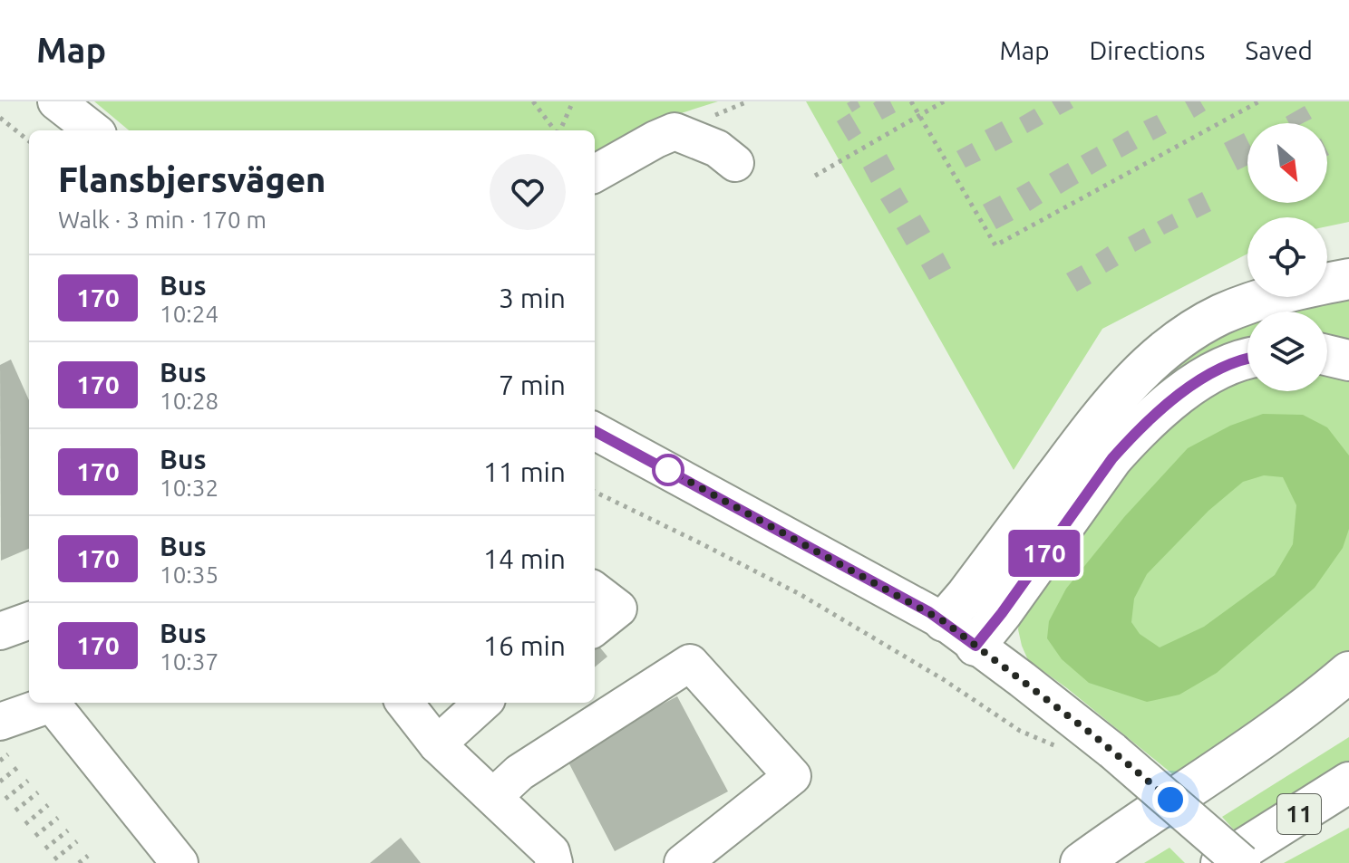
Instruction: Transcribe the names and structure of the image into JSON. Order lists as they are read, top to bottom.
{
  "streets": {
    "highway": ["11"]
  },
  "lines": ["bus line 170"],
  "north": "bottom right",
  "page": {
    "header": "Map",
    "nav": ["Map", "Directions", "Saved"],
    "on_map": "170",
    "heading": ["Flansbjersvägen", "Walk · 3 min · 170 m"],
    "list": [
      {
        "mark": "170",
        "name": "Bus",
        "note": "10:24",
        "value": "3 min"
      },
      {
        "mark": "170",
        "name": "Bus",
        "note": "10:28",
        "value": "7 min"
      },
      {
        "mark": "170",
        "name": "Bus",
        "note": "10:32",
        "value": "11 min"
      },
      {
        "mark": "170",
        "name": "Bus",
        "note": "10:35",
        "value": "14 min"
      },
      {
        "mark": "170",
        "name": "Bus",
        "note": "10:37",
        "value": "16 min"
      }
    ]
  }
}
